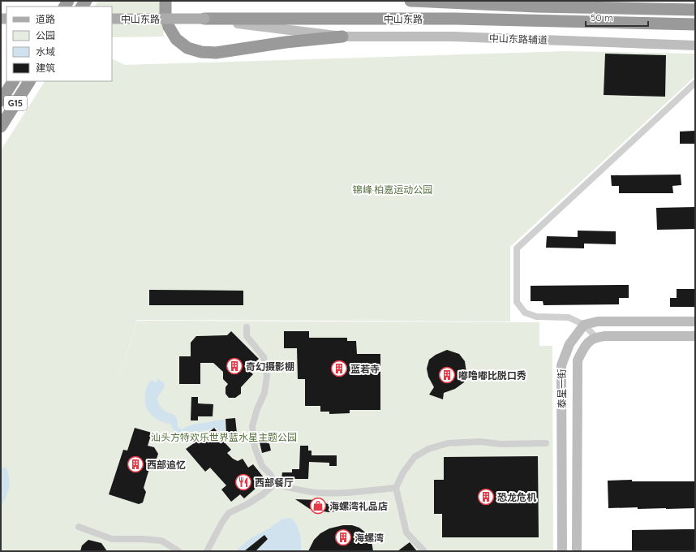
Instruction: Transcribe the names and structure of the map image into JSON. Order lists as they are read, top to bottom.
{
  "streets": {
    "highway": ["中山东路", "G15"],
    "street": ["中山东路辅道", "泰星一街"]
  },
  "crossings": [
    ["中山东路", "中山东路辅道"]
  ],
  "parks": ["锦峰·柏嘉运动公园", "汕头方特欢乐世界蓝水星主题公园"],
  "places": {
    "building": [
      "奇幻摄影棚",
      "蓝若寺",
      "嘟噜嘟比脱口秀",
      "西部追忆",
      "恐龙危机",
      "海螺湾"
    ],
    "restaurant": ["西部餐厅"],
    "shop": ["海螺湾礼品店"]
  },
  "legend": [
    "道路",
    "公园",
    "水域",
    "建筑"
  ],
  "scale_bar": "50 m"
}
